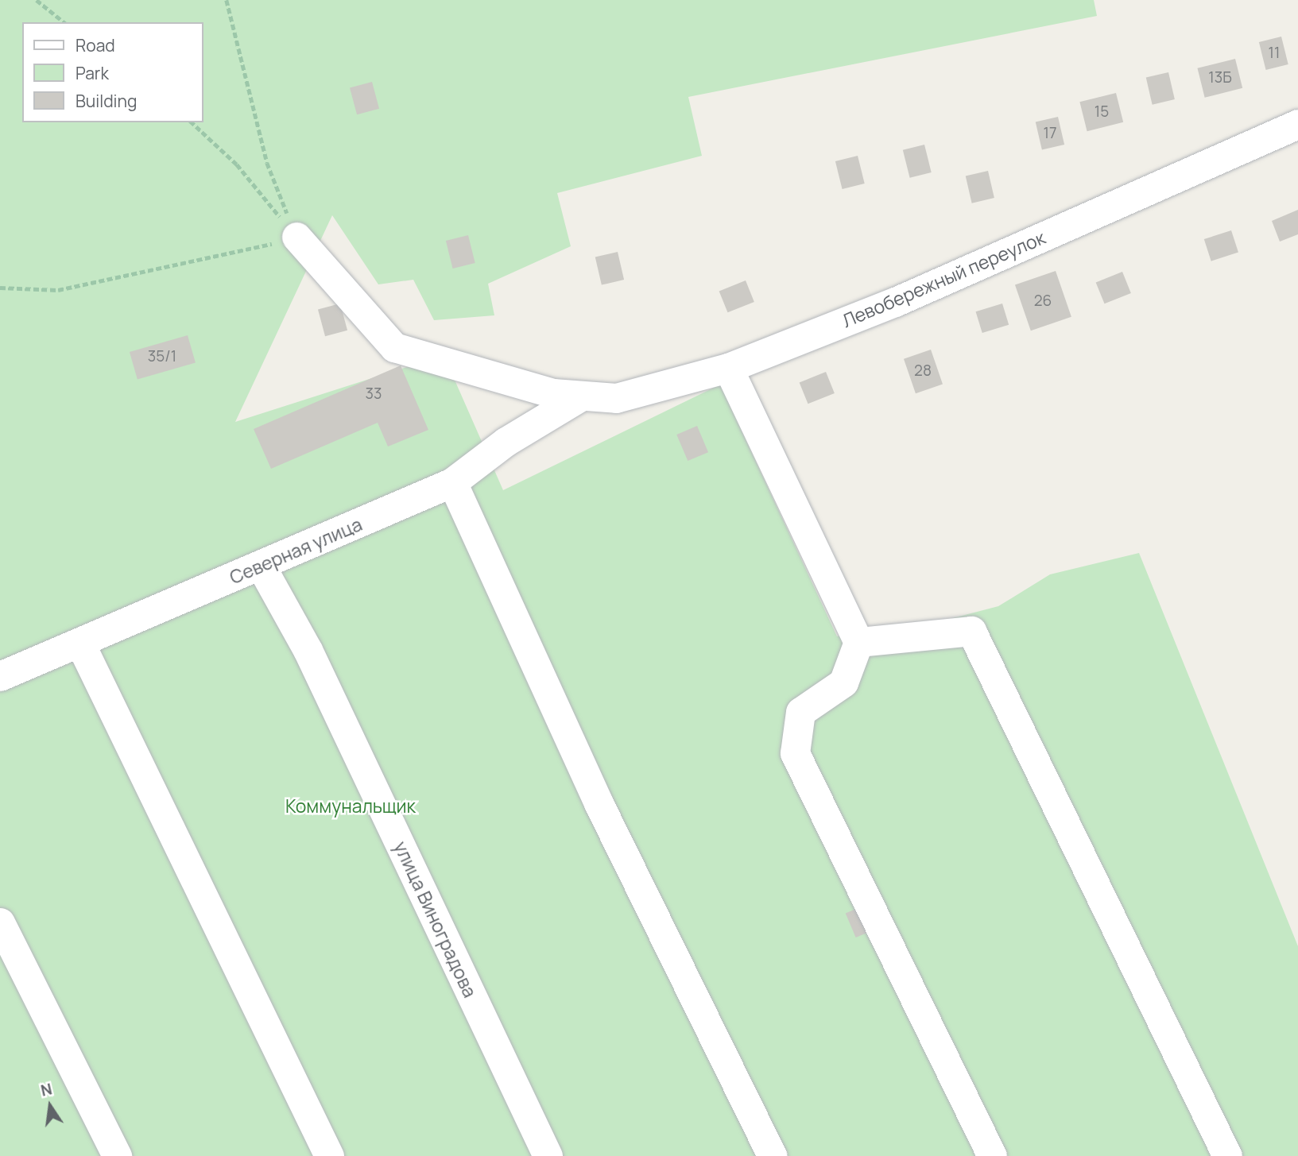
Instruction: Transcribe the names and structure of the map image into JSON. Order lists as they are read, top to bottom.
{
  "streets": {
    "street": ["Левобережный переулок", "Северная улица", "улица Виноградова"]
  },
  "crossings": [
    ["Левобережный переулок", "Северная улица"],
    ["Северная улица", "улица Виноградова"]
  ],
  "parks": ["Коммунальщик"],
  "house_numbers": [
    "11",
    "13Б",
    "15",
    "17",
    "26",
    "35/1",
    "28",
    "33"
  ],
  "legend": ["Road", "Park", "Building"],
  "north": "top"
}
